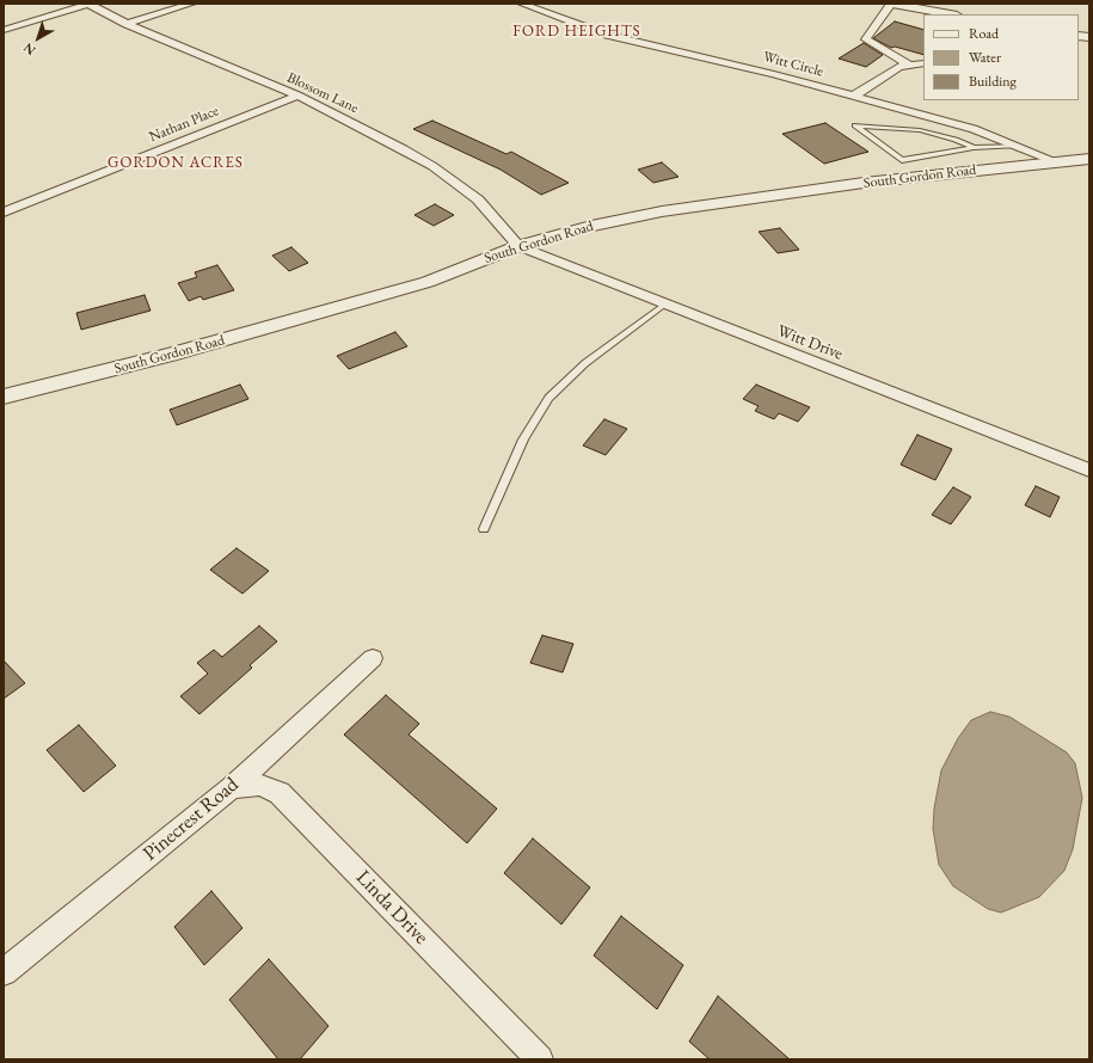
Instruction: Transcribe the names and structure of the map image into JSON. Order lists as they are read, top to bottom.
{
  "streets": {
    "street": [
      "Witt Circle",
      "Blossom Lane",
      "Nathan Place",
      "South Gordon Road",
      "Witt Drive",
      "Pinecrest Road",
      "Linda Drive"
    ]
  },
  "crossings": [
    ["Witt Circle", "South Gordon Road"],
    ["Blossom Lane", "Nathan Place"],
    ["Blossom Lane", "South Gordon Road"],
    ["Blossom Lane", "Witt Drive"],
    ["South Gordon Road", "Witt Drive"],
    ["Pinecrest Road", "Linda Drive"]
  ],
  "districts": ["FORD HEIGHTS", "GORDON ACRES"],
  "legend": ["Road", "Water", "Building"],
  "north": "bottom left"
}
